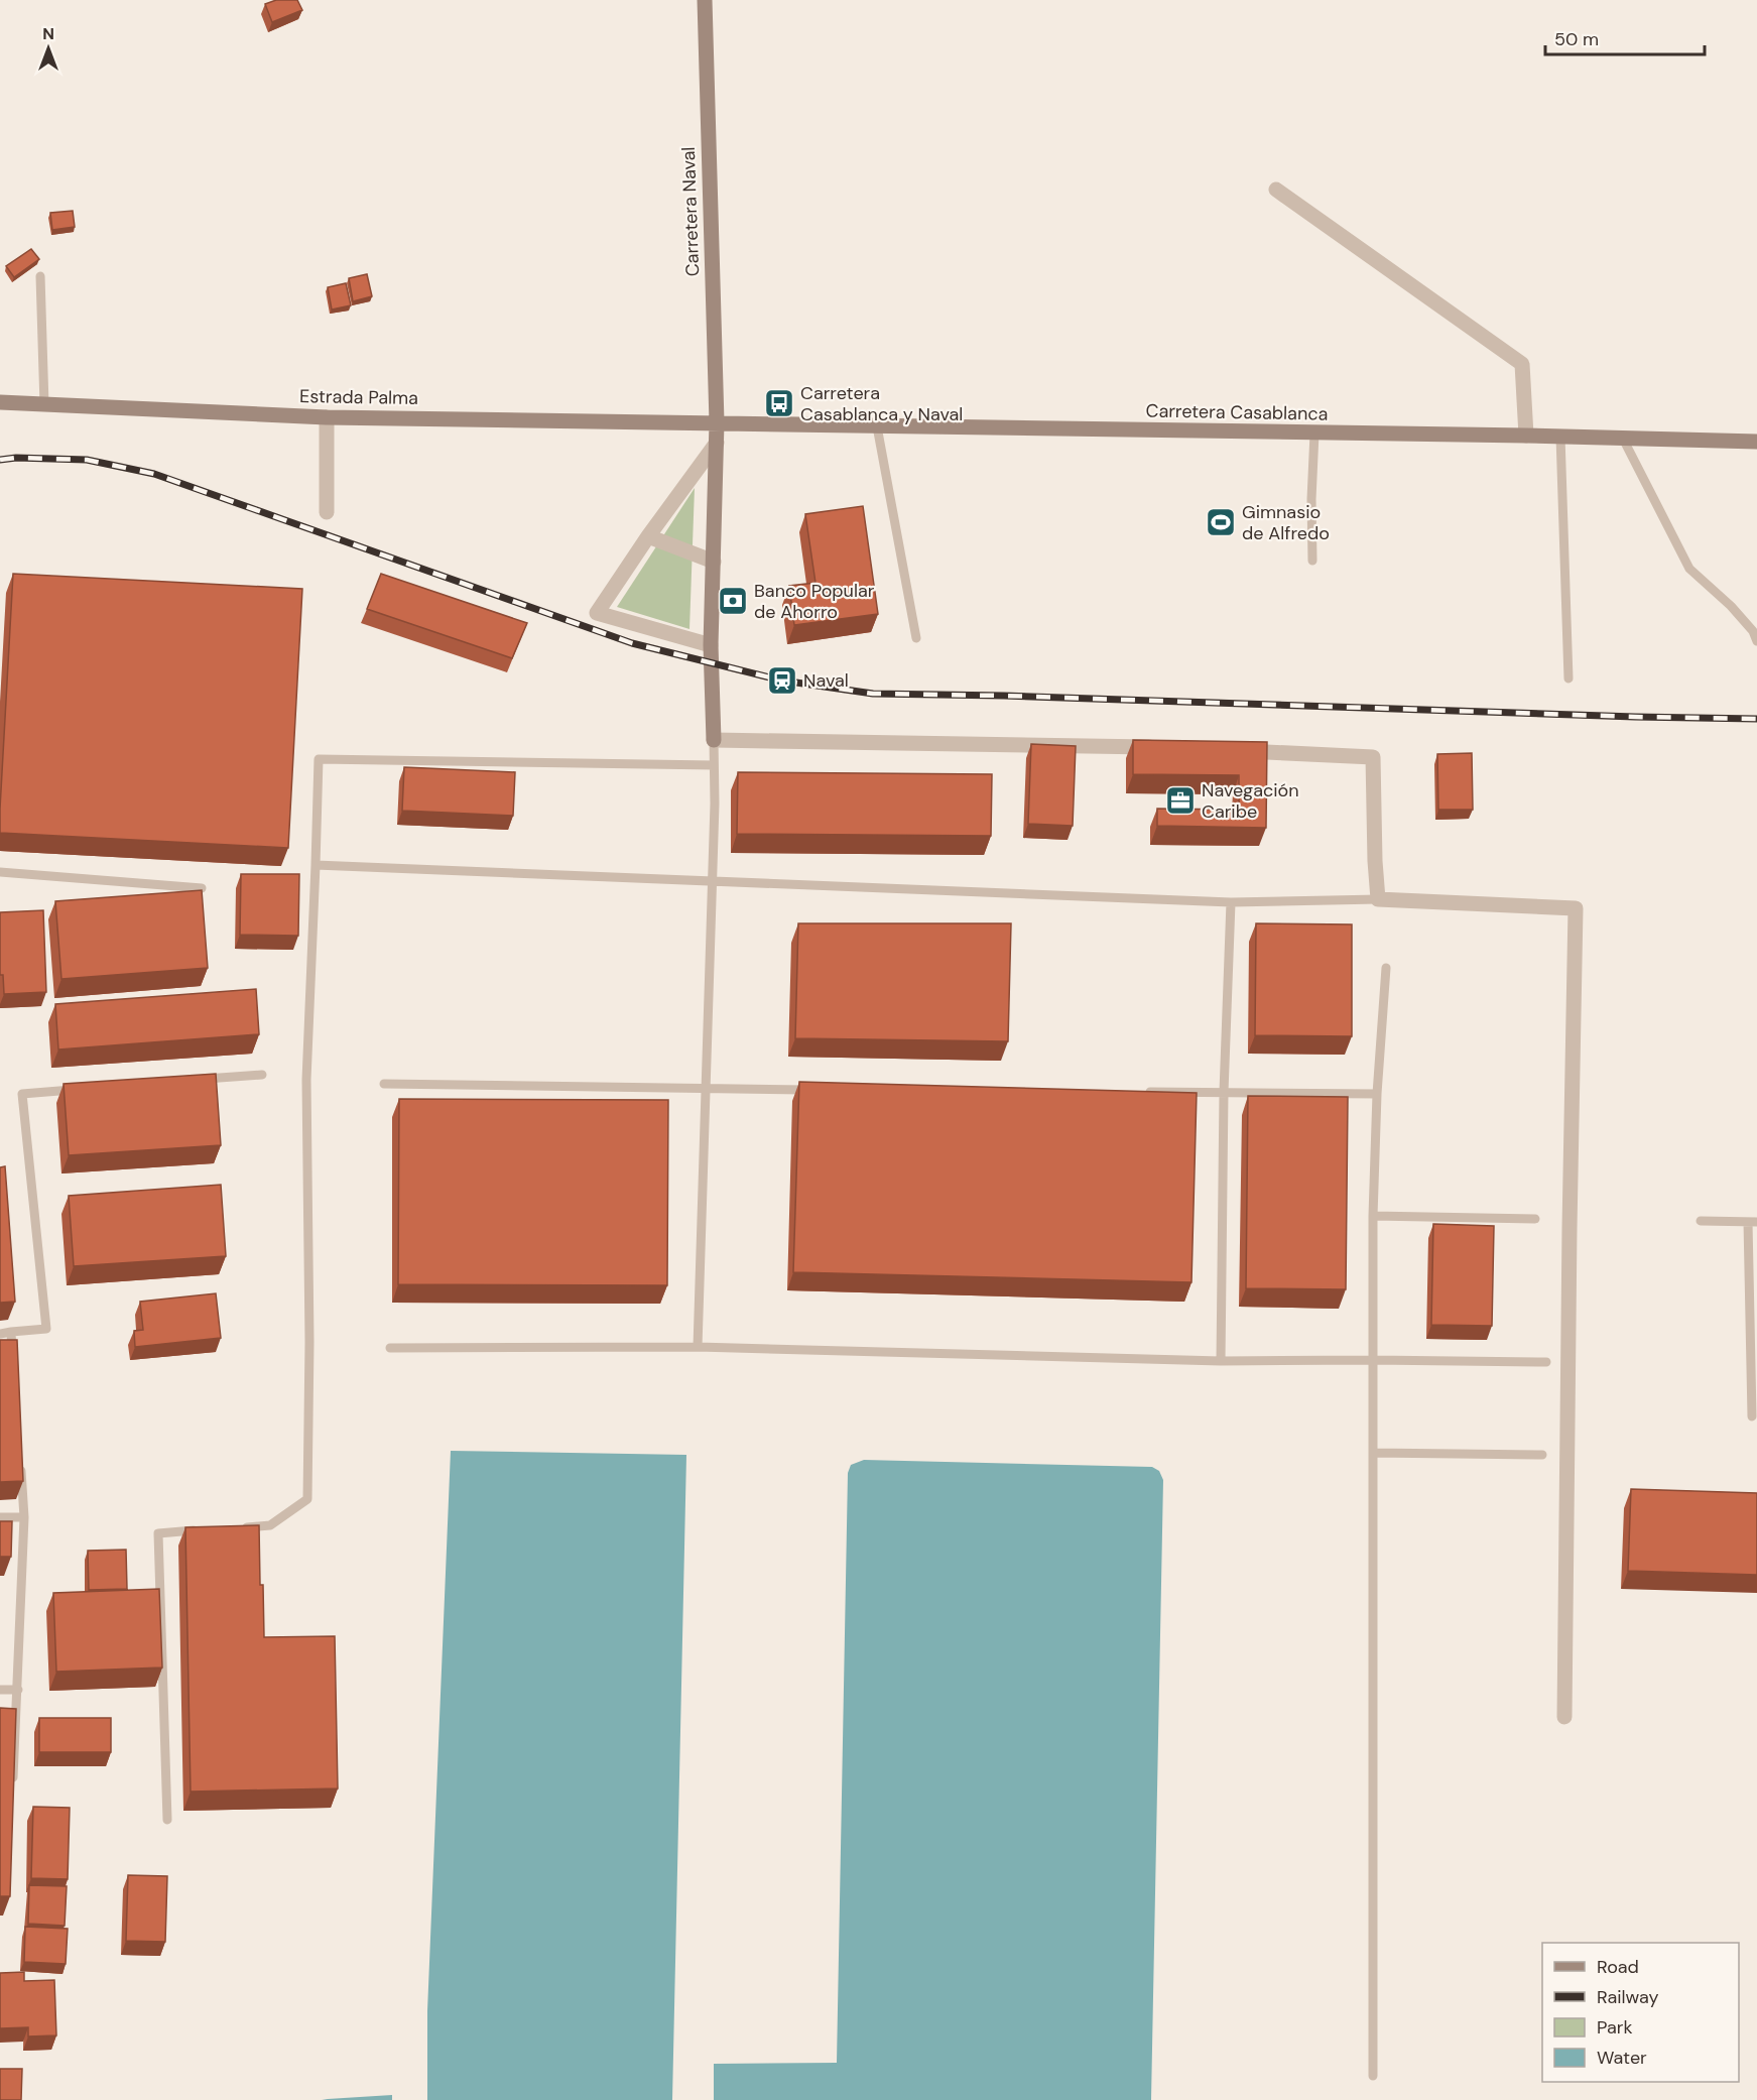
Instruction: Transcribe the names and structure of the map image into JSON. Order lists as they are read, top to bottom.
{
  "streets": {
    "main road": ["Carretera Naval", "Estrada Palma", "Carretera Casablanca"]
  },
  "crossings": [
    ["Carretera Naval", "Estrada Palma"],
    ["Carretera Naval", "Carretera Casablanca"],
    ["Estrada Palma", "Carretera Casablanca"]
  ],
  "places": {
    "bus stop": ["Carretera Casablanca y Naval"],
    "sports": ["Gimnasio de Alfredo"],
    "bank": ["Banco Popular de Ahorro"],
    "station": ["Naval"],
    "office": ["Navegación Caribe"]
  },
  "legend": [
    "Road",
    "Railway",
    "Park",
    "Water"
  ],
  "scale_bar": "50 m",
  "north": "top"
}
